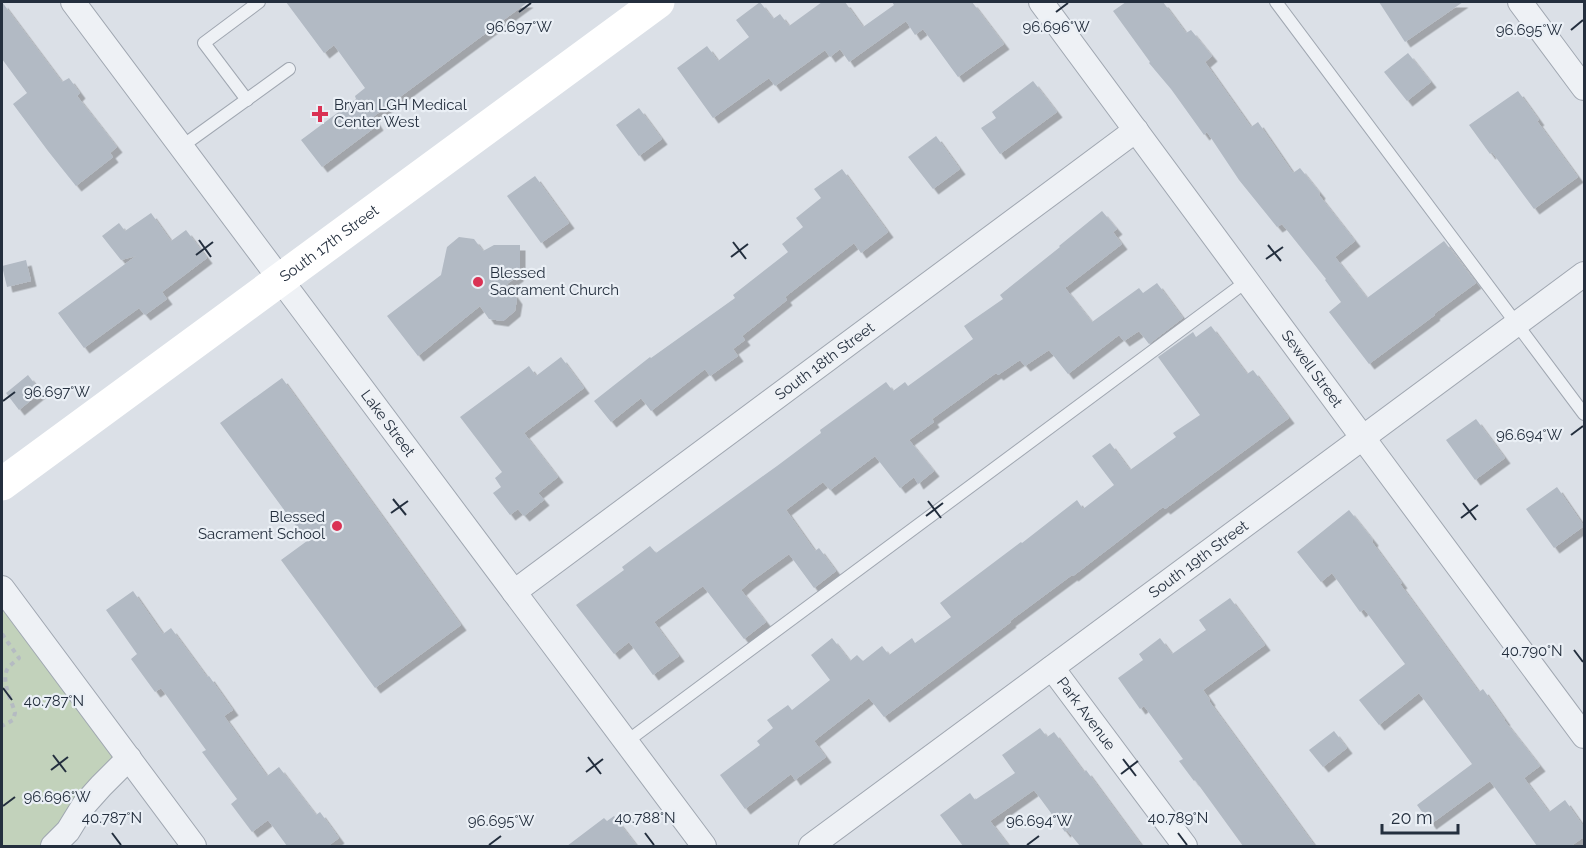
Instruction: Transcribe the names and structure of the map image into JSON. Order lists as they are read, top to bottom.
{
  "streets": {
    "main road": ["South 17th Street"],
    "street": [
      "South 18th Street",
      "Sewell Street",
      "Lake Street",
      "South 19th Street",
      "Park Avenue"
    ]
  },
  "crossings": [
    ["South 17th Street", "Lake Street"],
    ["South 18th Street", "Sewell Street"],
    ["South 18th Street", "Lake Street"],
    ["Sewell Street", "South 19th Street"],
    ["South 19th Street", "Park Avenue"]
  ],
  "places": {
    "health": ["Bryan LGH Medical Center West"],
    "other": ["Blessed Sacrament Church", "Blessed Sacrament School"]
  },
  "scale_bar": "20 m",
  "coordinates": [
    "96.697°W",
    "96.696°W",
    "96.695°W",
    "96.694°W",
    "40.790°N",
    "40.787°N",
    "40.788°N",
    "40.789°N"
  ]
}
